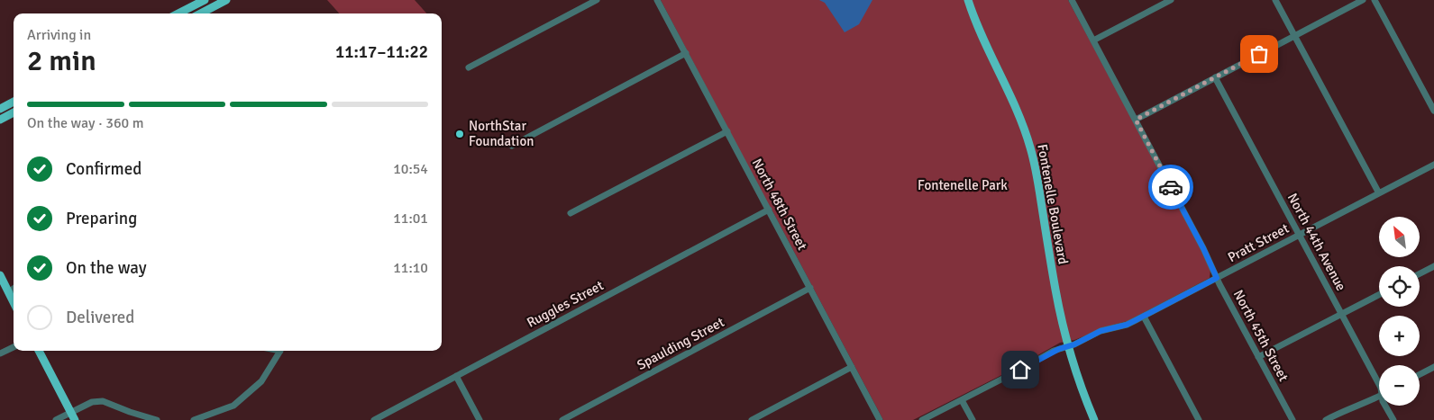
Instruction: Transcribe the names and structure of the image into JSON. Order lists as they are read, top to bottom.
{
  "streets": {
    "main road": ["Fontenelle Boulevard"],
    "street": [
      "North 48th Street",
      "North 44th Avenue",
      "Pratt Street",
      "Ruggles Street",
      "North 45th Street",
      "Spaulding Street"
    ]
  },
  "crossings": [
    ["North 48th Street", "Ruggles Street"],
    ["North 48th Street", "Spaulding Street"],
    ["Fontenelle Boulevard", "Pratt Street"],
    ["North 44th Avenue", "Pratt Street"],
    ["Pratt Street", "North 45th Street"]
  ],
  "parks": ["Fontenelle Park"],
  "places": ["NorthStar Foundation"],
  "north": "top left",
  "page": {
    "heading": ["2 min", "Arriving in", "11:17–11:22"],
    "bar": "On the way · 360 m",
    "list": [
      ["Confirmed", "10:54"],
      ["Preparing", "11:01"],
      ["On the way", "11:10"],
      "Delivered"
    ],
    "map_buttons": ["+", "−"]
  }
}
